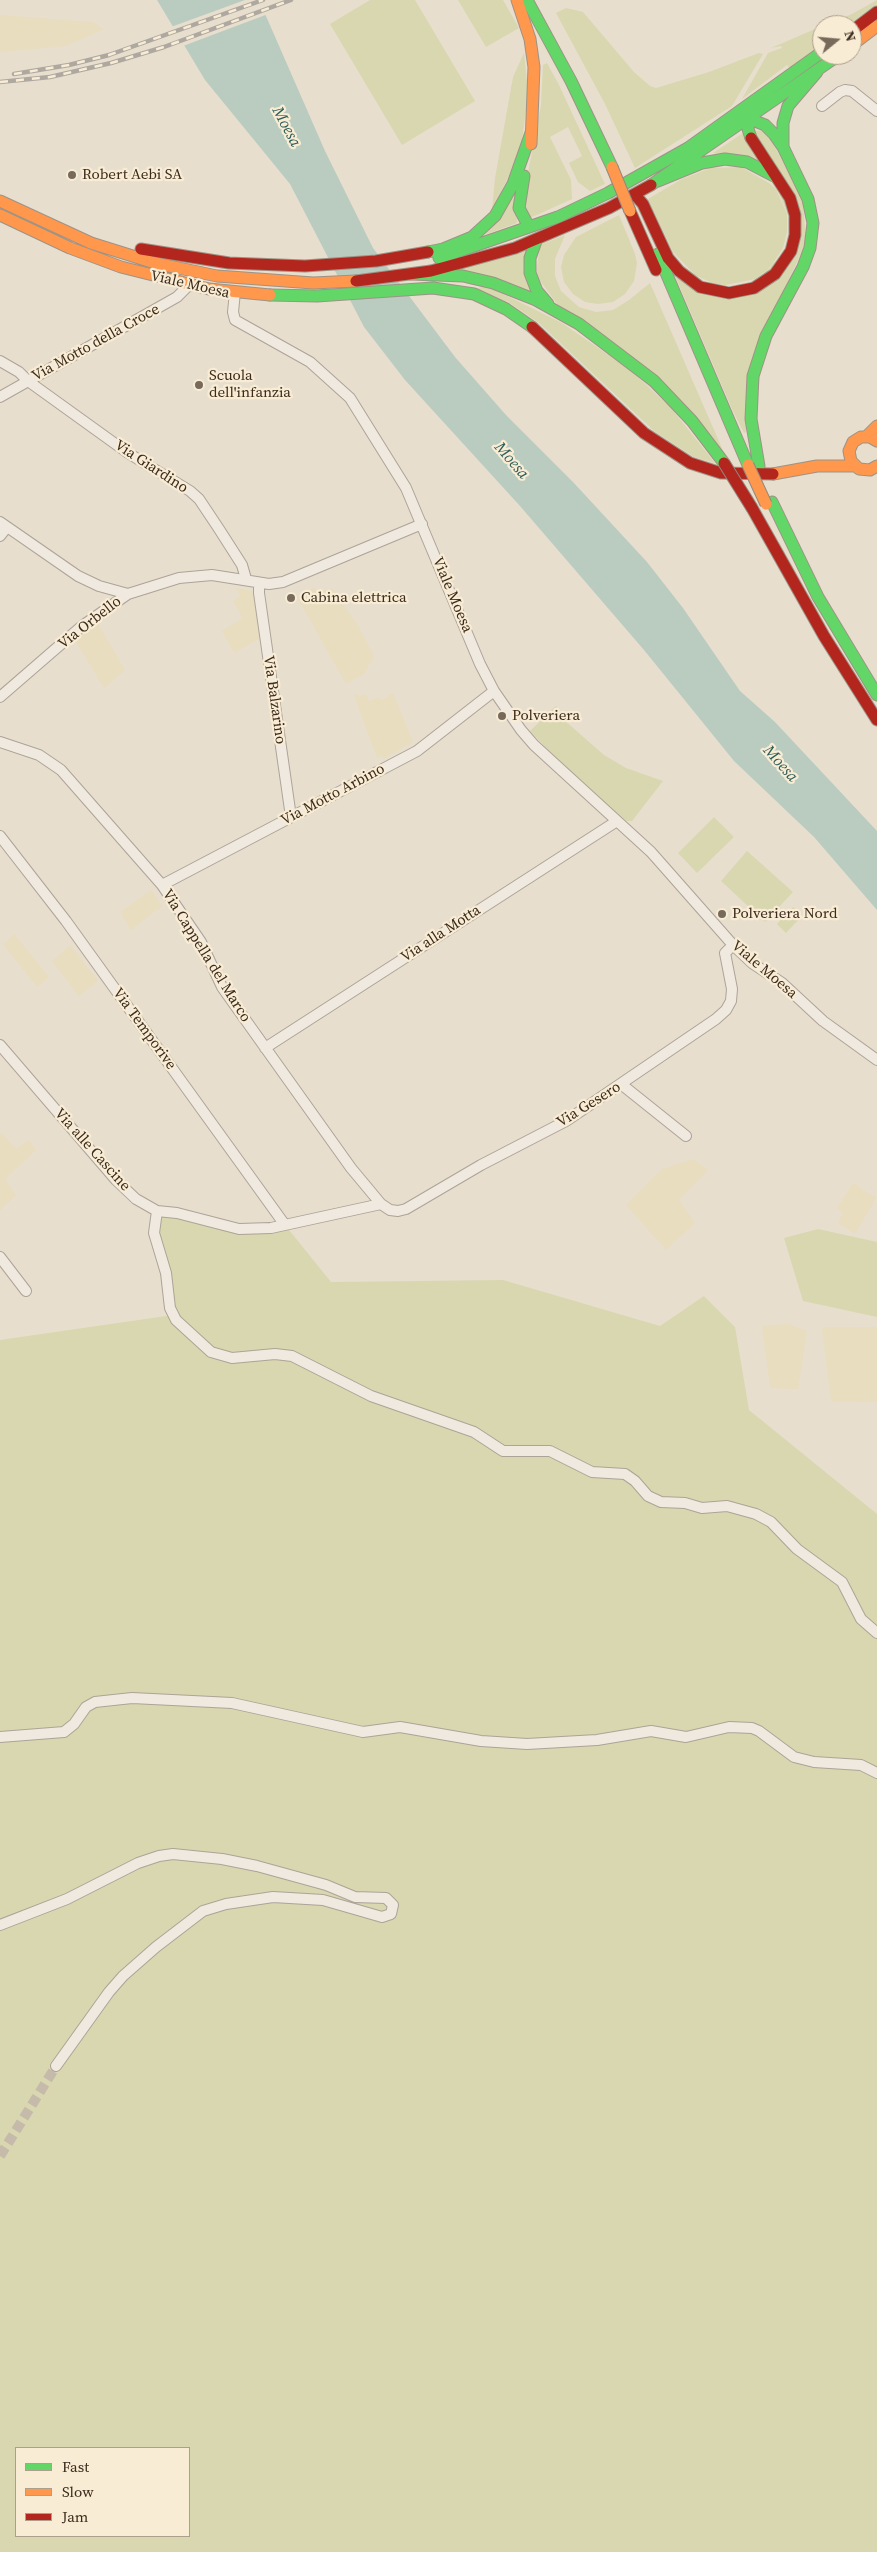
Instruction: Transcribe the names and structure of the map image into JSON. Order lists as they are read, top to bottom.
{
  "streets": {
    "main road": ["Viale Moesa"],
    "street": [
      "Via Motto della Croce",
      "Via Giardino",
      "Via Orbello",
      "Via Balzarino",
      "Via Motto Arbino",
      "Via alla Motta",
      "Via Cappella del Marco",
      "Via Temporive",
      "Via Gesero",
      "Via alle Cascine"
    ]
  },
  "crossings": [
    ["Viale Moesa", "Via Motto della Croce"],
    ["Viale Moesa", "Via Orbello"],
    ["Viale Moesa", "Via Motto Arbino"],
    ["Viale Moesa", "Via alla Motta"],
    ["Viale Moesa", "Via Gesero"],
    ["Via Motto della Croce", "Via Giardino"],
    ["Via Giardino", "Via Orbello"],
    ["Via Orbello", "Via Balzarino"],
    ["Via Balzarino", "Via Motto Arbino"],
    ["Via Motto Arbino", "Via Cappella del Marco"],
    ["Via alla Motta", "Via Cappella del Marco"],
    ["Via Cappella del Marco", "Via Gesero"],
    ["Via Cappella del Marco", "Via alle Cascine"],
    ["Via Temporive", "Via alle Cascine"],
    ["Via Gesero", "Via alle Cascine"]
  ],
  "water": ["Moesa"],
  "places": [
    "Robert Aebi SA",
    "Scuola dell'infanzia",
    "Cabina elettrica",
    "Polveriera",
    "Polveriera Nord"
  ],
  "legend": ["Fast", "Slow", "Jam"],
  "north": "right"
}
